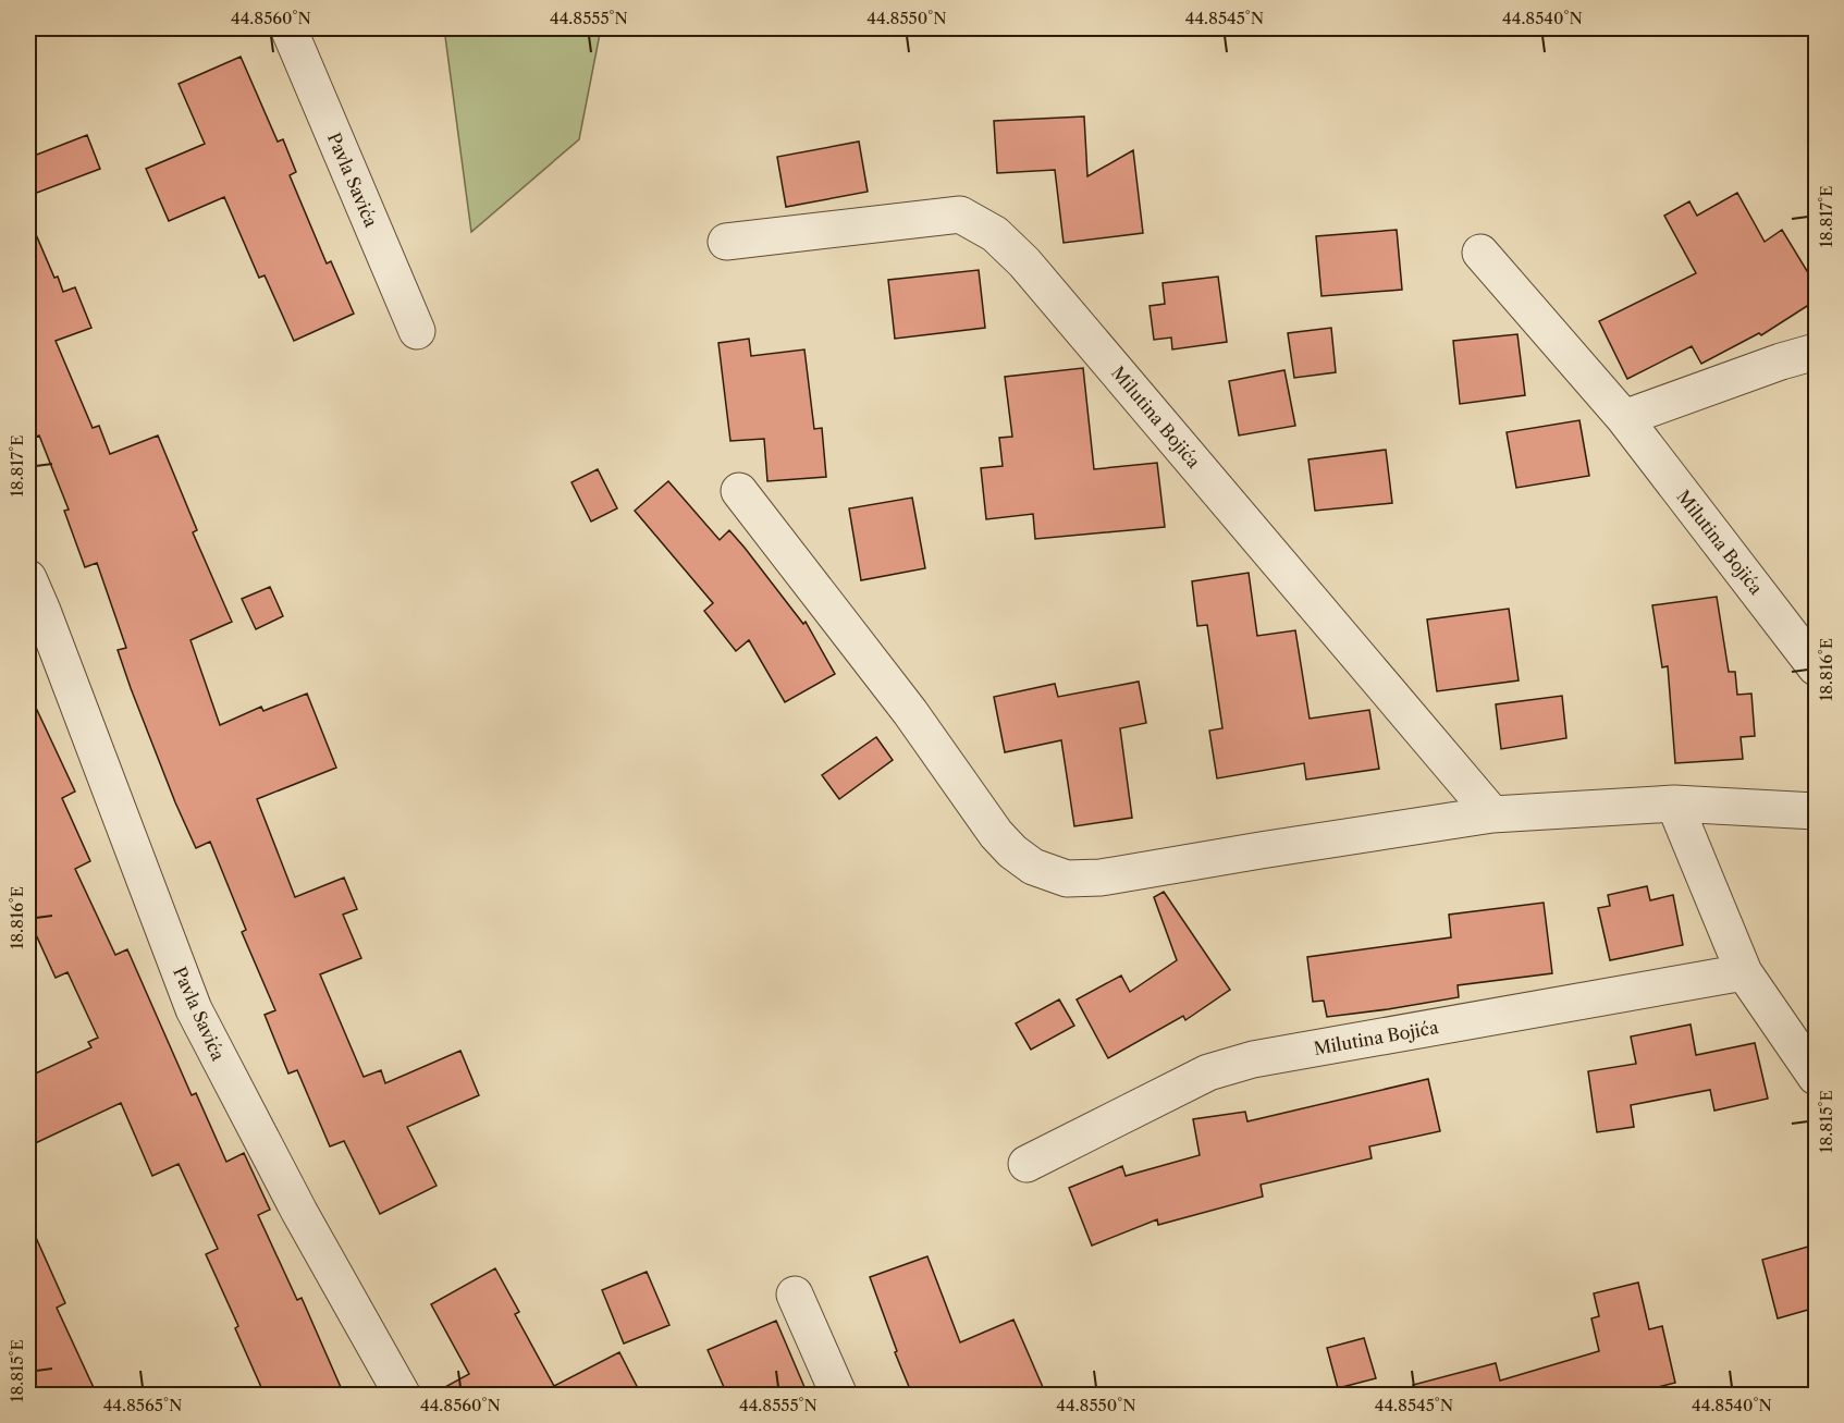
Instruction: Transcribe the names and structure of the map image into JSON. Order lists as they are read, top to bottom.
{
  "streets": {
    "street": ["Pavla Savića", "Milutina Bojića"]
  },
  "coordinates": [
    "44.8560°N",
    "44.8555°N",
    "44.8550°N",
    "44.8545°N",
    "44.8540°N",
    "18.817°E",
    "18.816°E",
    "18.815°E",
    "44.8565°N"
  ]
}
